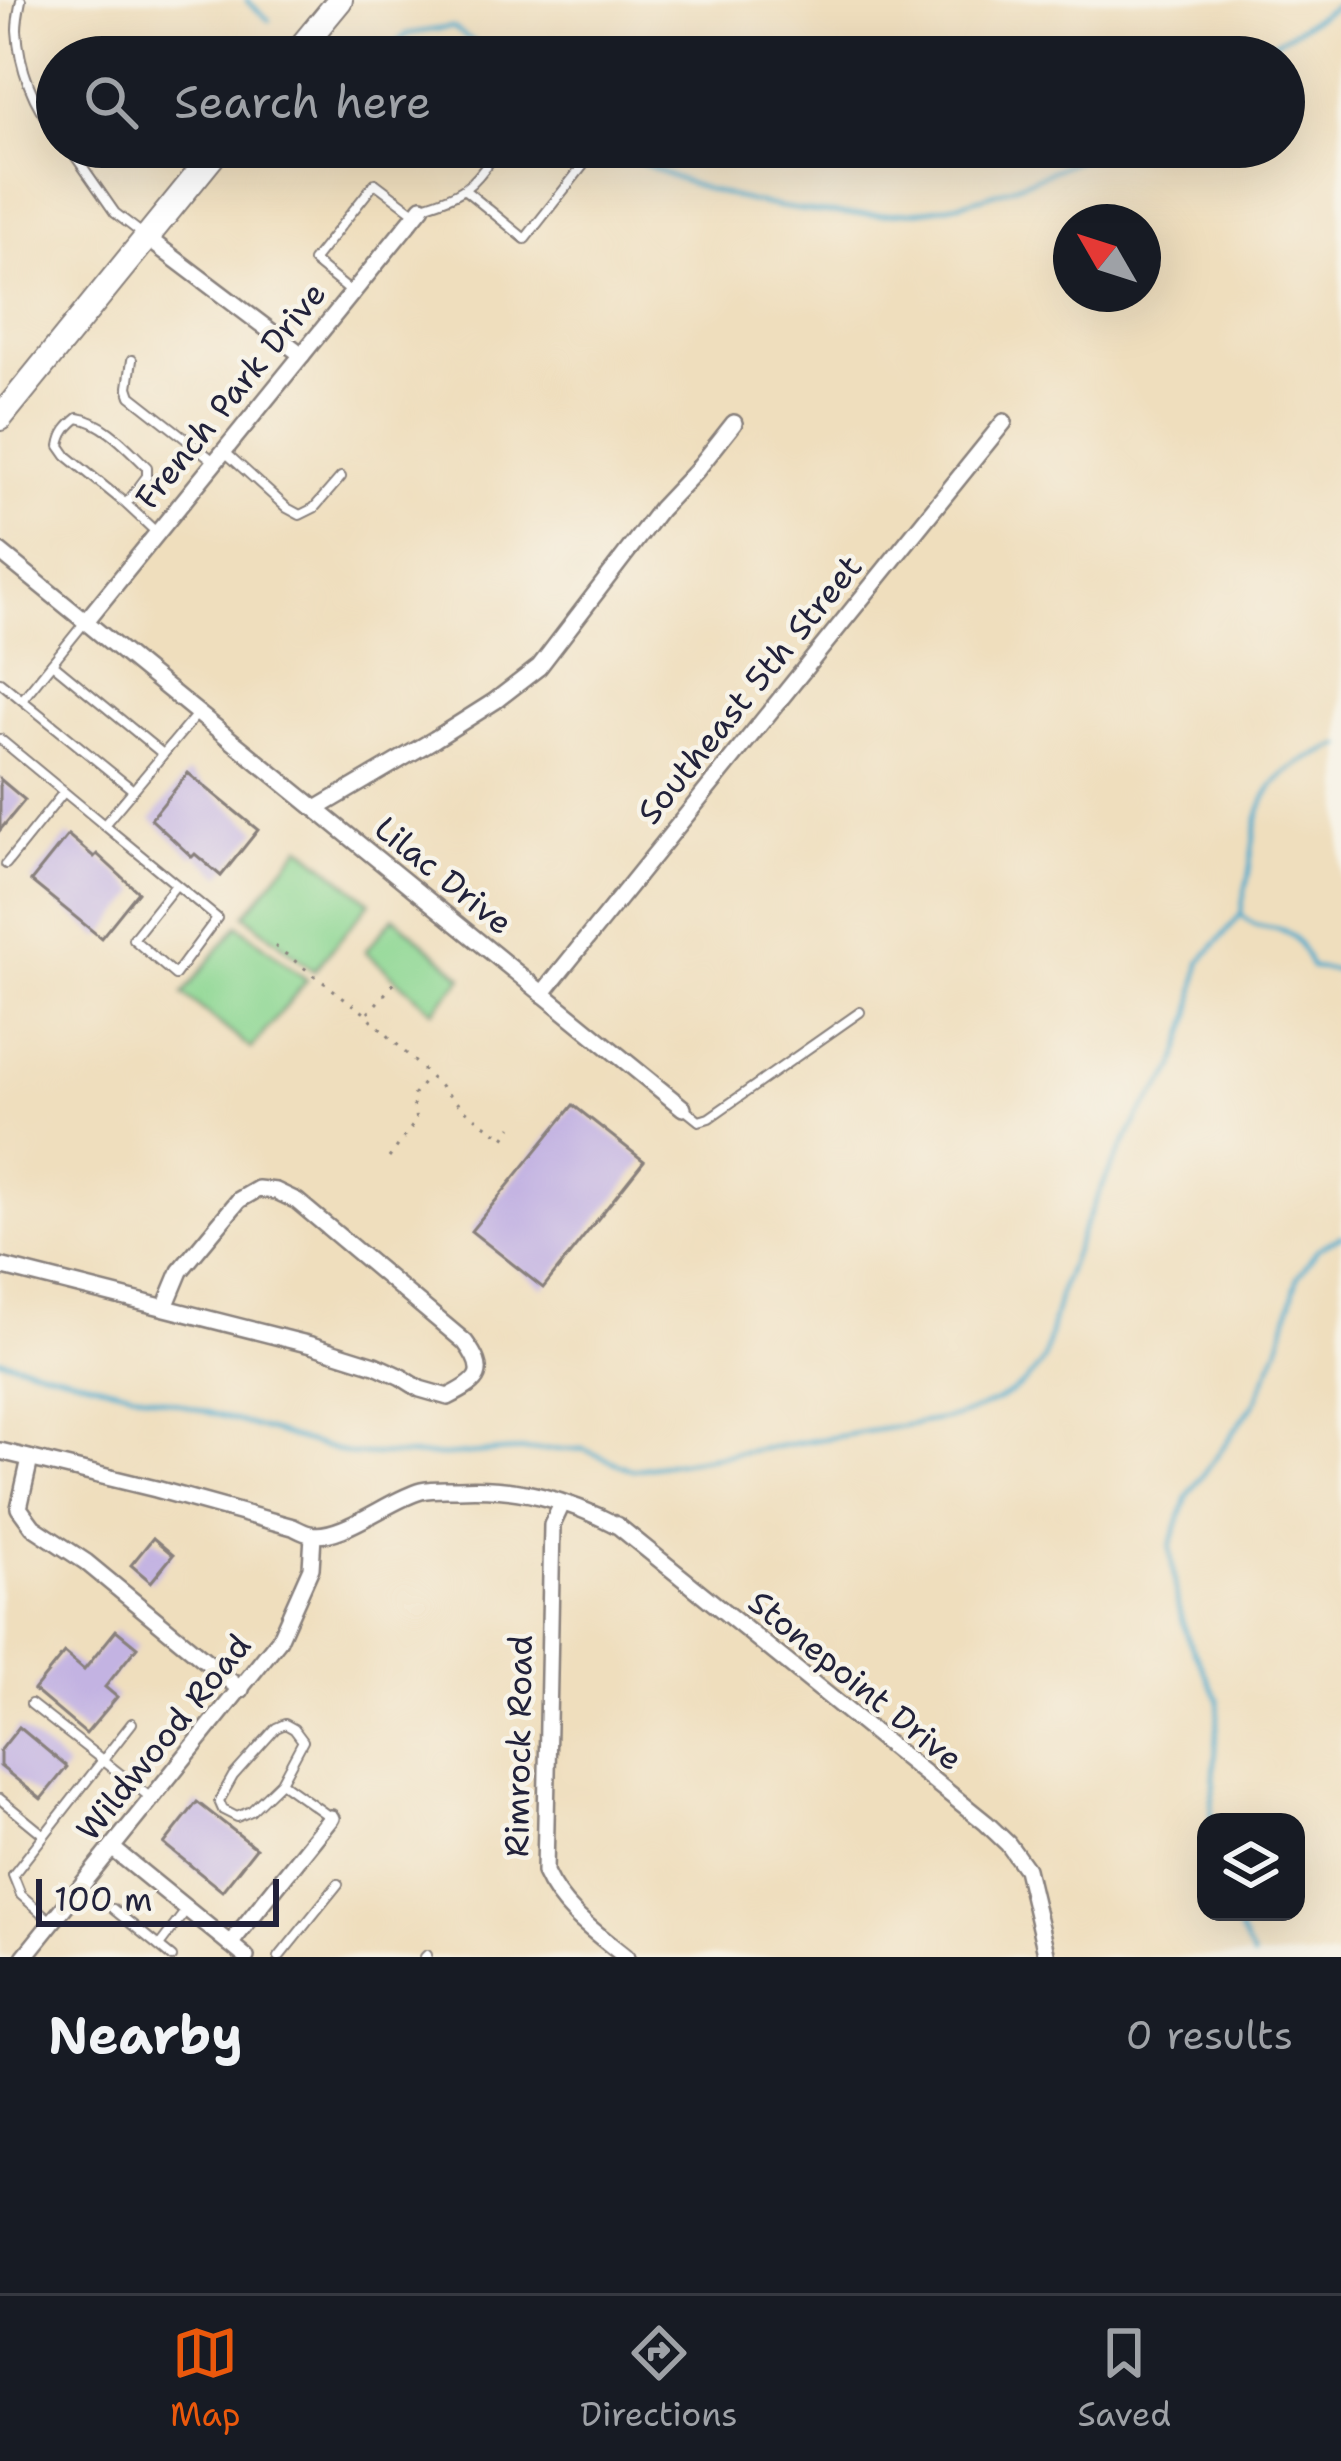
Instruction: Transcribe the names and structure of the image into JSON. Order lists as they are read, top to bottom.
{
  "streets": {
    "street": [
      "French Park Drive",
      "Southeast 5th Street",
      "Lilac Drive",
      "Stonepoint Drive",
      "Wildwood Road",
      "Rimrock Road"
    ]
  },
  "crossings": [
    ["French Park Drive", "Lilac Drive"],
    ["Southeast 5th Street", "Lilac Drive"],
    ["Stonepoint Drive", "Wildwood Road"],
    ["Stonepoint Drive", "Rimrock Road"]
  ],
  "scale_bar": "100 m",
  "north": "top left",
  "page": {
    "search": "Search here",
    "scale": "100 m",
    "heading": ["Nearby", "0 results"],
    "nav": ["Map", "Directions", "Saved"]
  }
}
